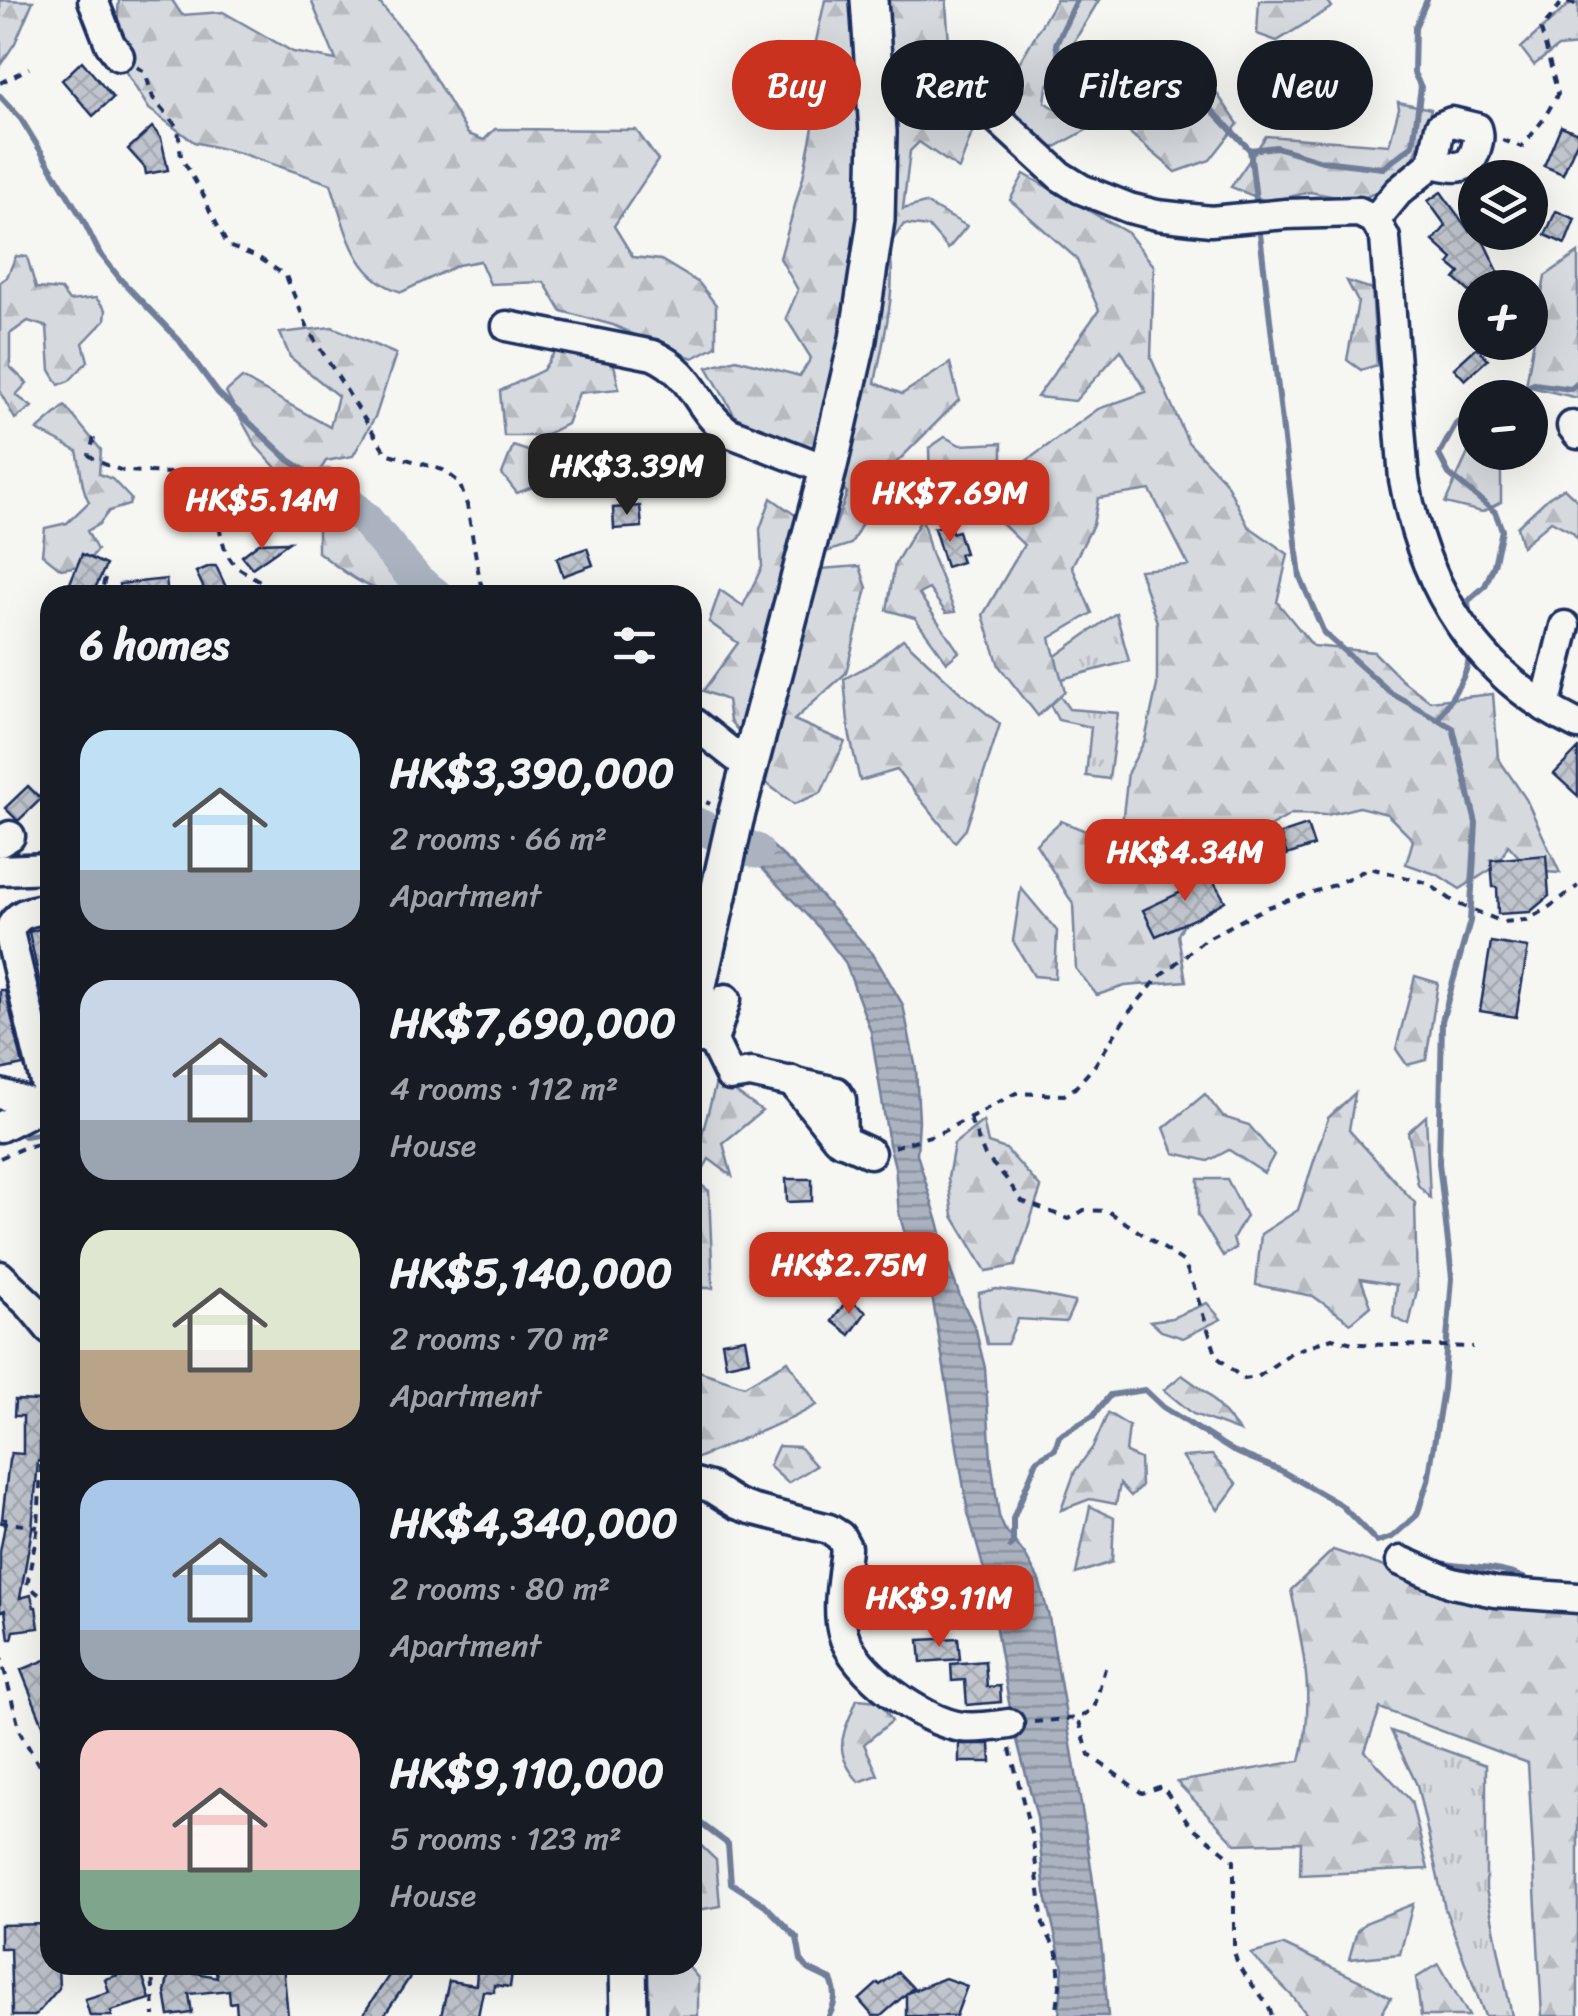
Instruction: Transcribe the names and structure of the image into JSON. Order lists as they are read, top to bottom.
{
  "page": {
    "chip": [
      "Buy",
      "Rent",
      "Filters",
      "New"
    ],
    "map_buttons": ["+", "−"],
    "price": [
      "HK$3.39M",
      "HK$7.69M",
      "HK$5.14M",
      "HK$4.34M",
      "HK$2.75M",
      "HK$9.11M"
    ],
    "heading": "6 homes",
    "list": [
      {
        "name": "HK$3,390,000",
        "note": "2 rooms · 66 m² · Apartment"
      },
      {
        "name": "HK$7,690,000",
        "note": "4 rooms · 112 m² · House"
      },
      {
        "name": "HK$5,140,000",
        "note": "2 rooms · 70 m² · Apartment"
      },
      {
        "name": "HK$4,340,000",
        "note": "2 rooms · 80 m² · Apartment"
      },
      {
        "name": "HK$9,110,000",
        "note": "5 rooms · 123 m² · House"
      }
    ]
  }
}
